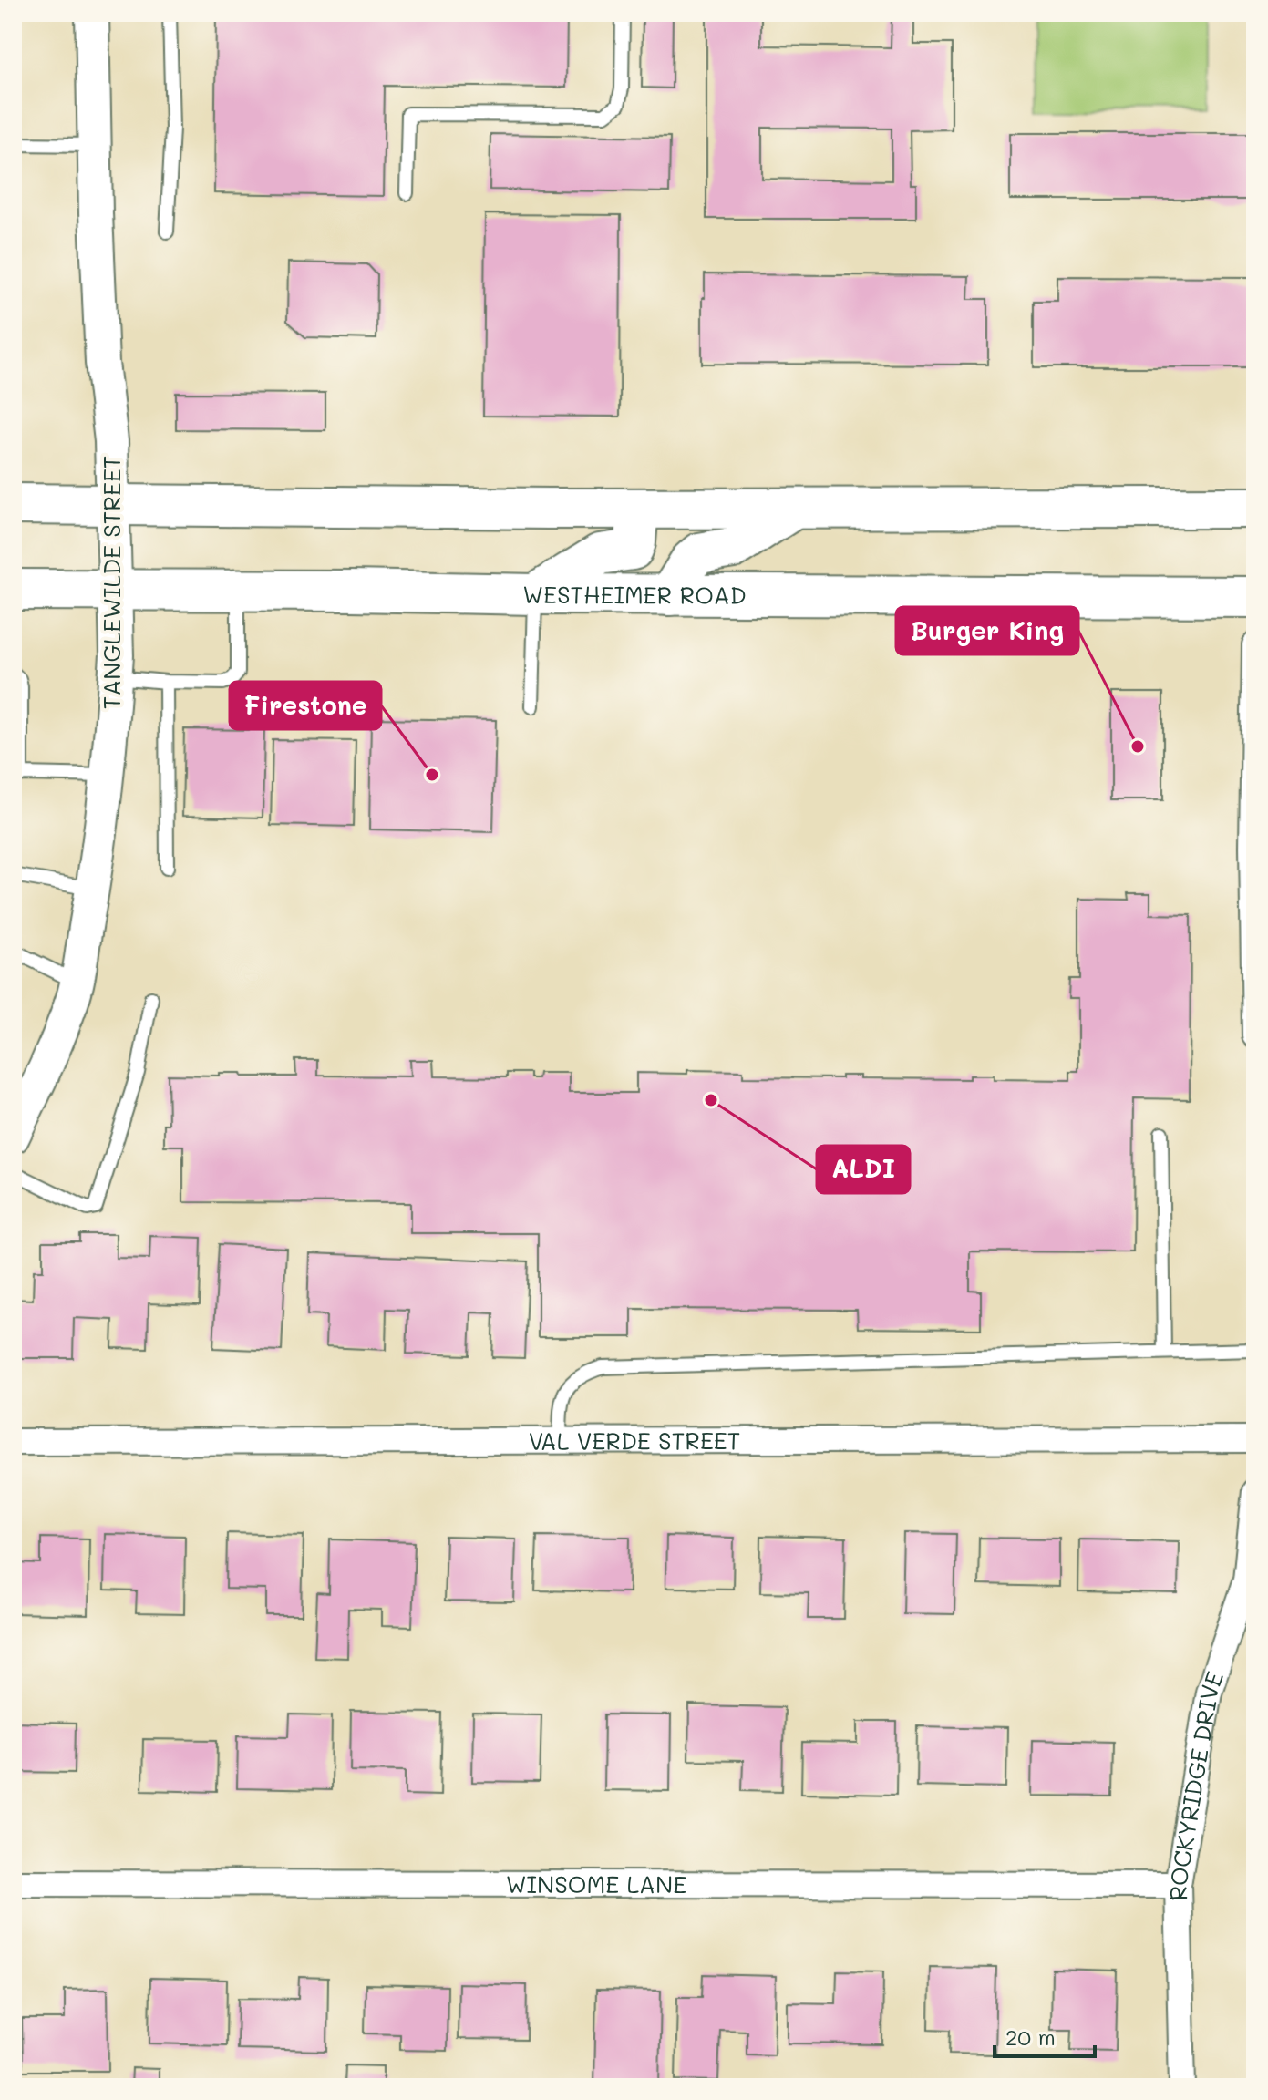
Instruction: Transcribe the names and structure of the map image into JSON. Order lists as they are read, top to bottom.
{
  "streets": {
    "main road": ["WESTHEIMER ROAD"],
    "street": [
      "TANGLEWILDE STREET",
      "VAL VERDE STREET",
      "ROCKYRIDGE DRIVE",
      "WINSOME LANE"
    ]
  },
  "crossings": [
    ["TANGLEWILDE STREET", "WESTHEIMER ROAD"],
    ["ROCKYRIDGE DRIVE", "WINSOME LANE"]
  ],
  "places": ["Burger King", "Firestone", "ALDI"],
  "scale_bar": "20 m"
}
